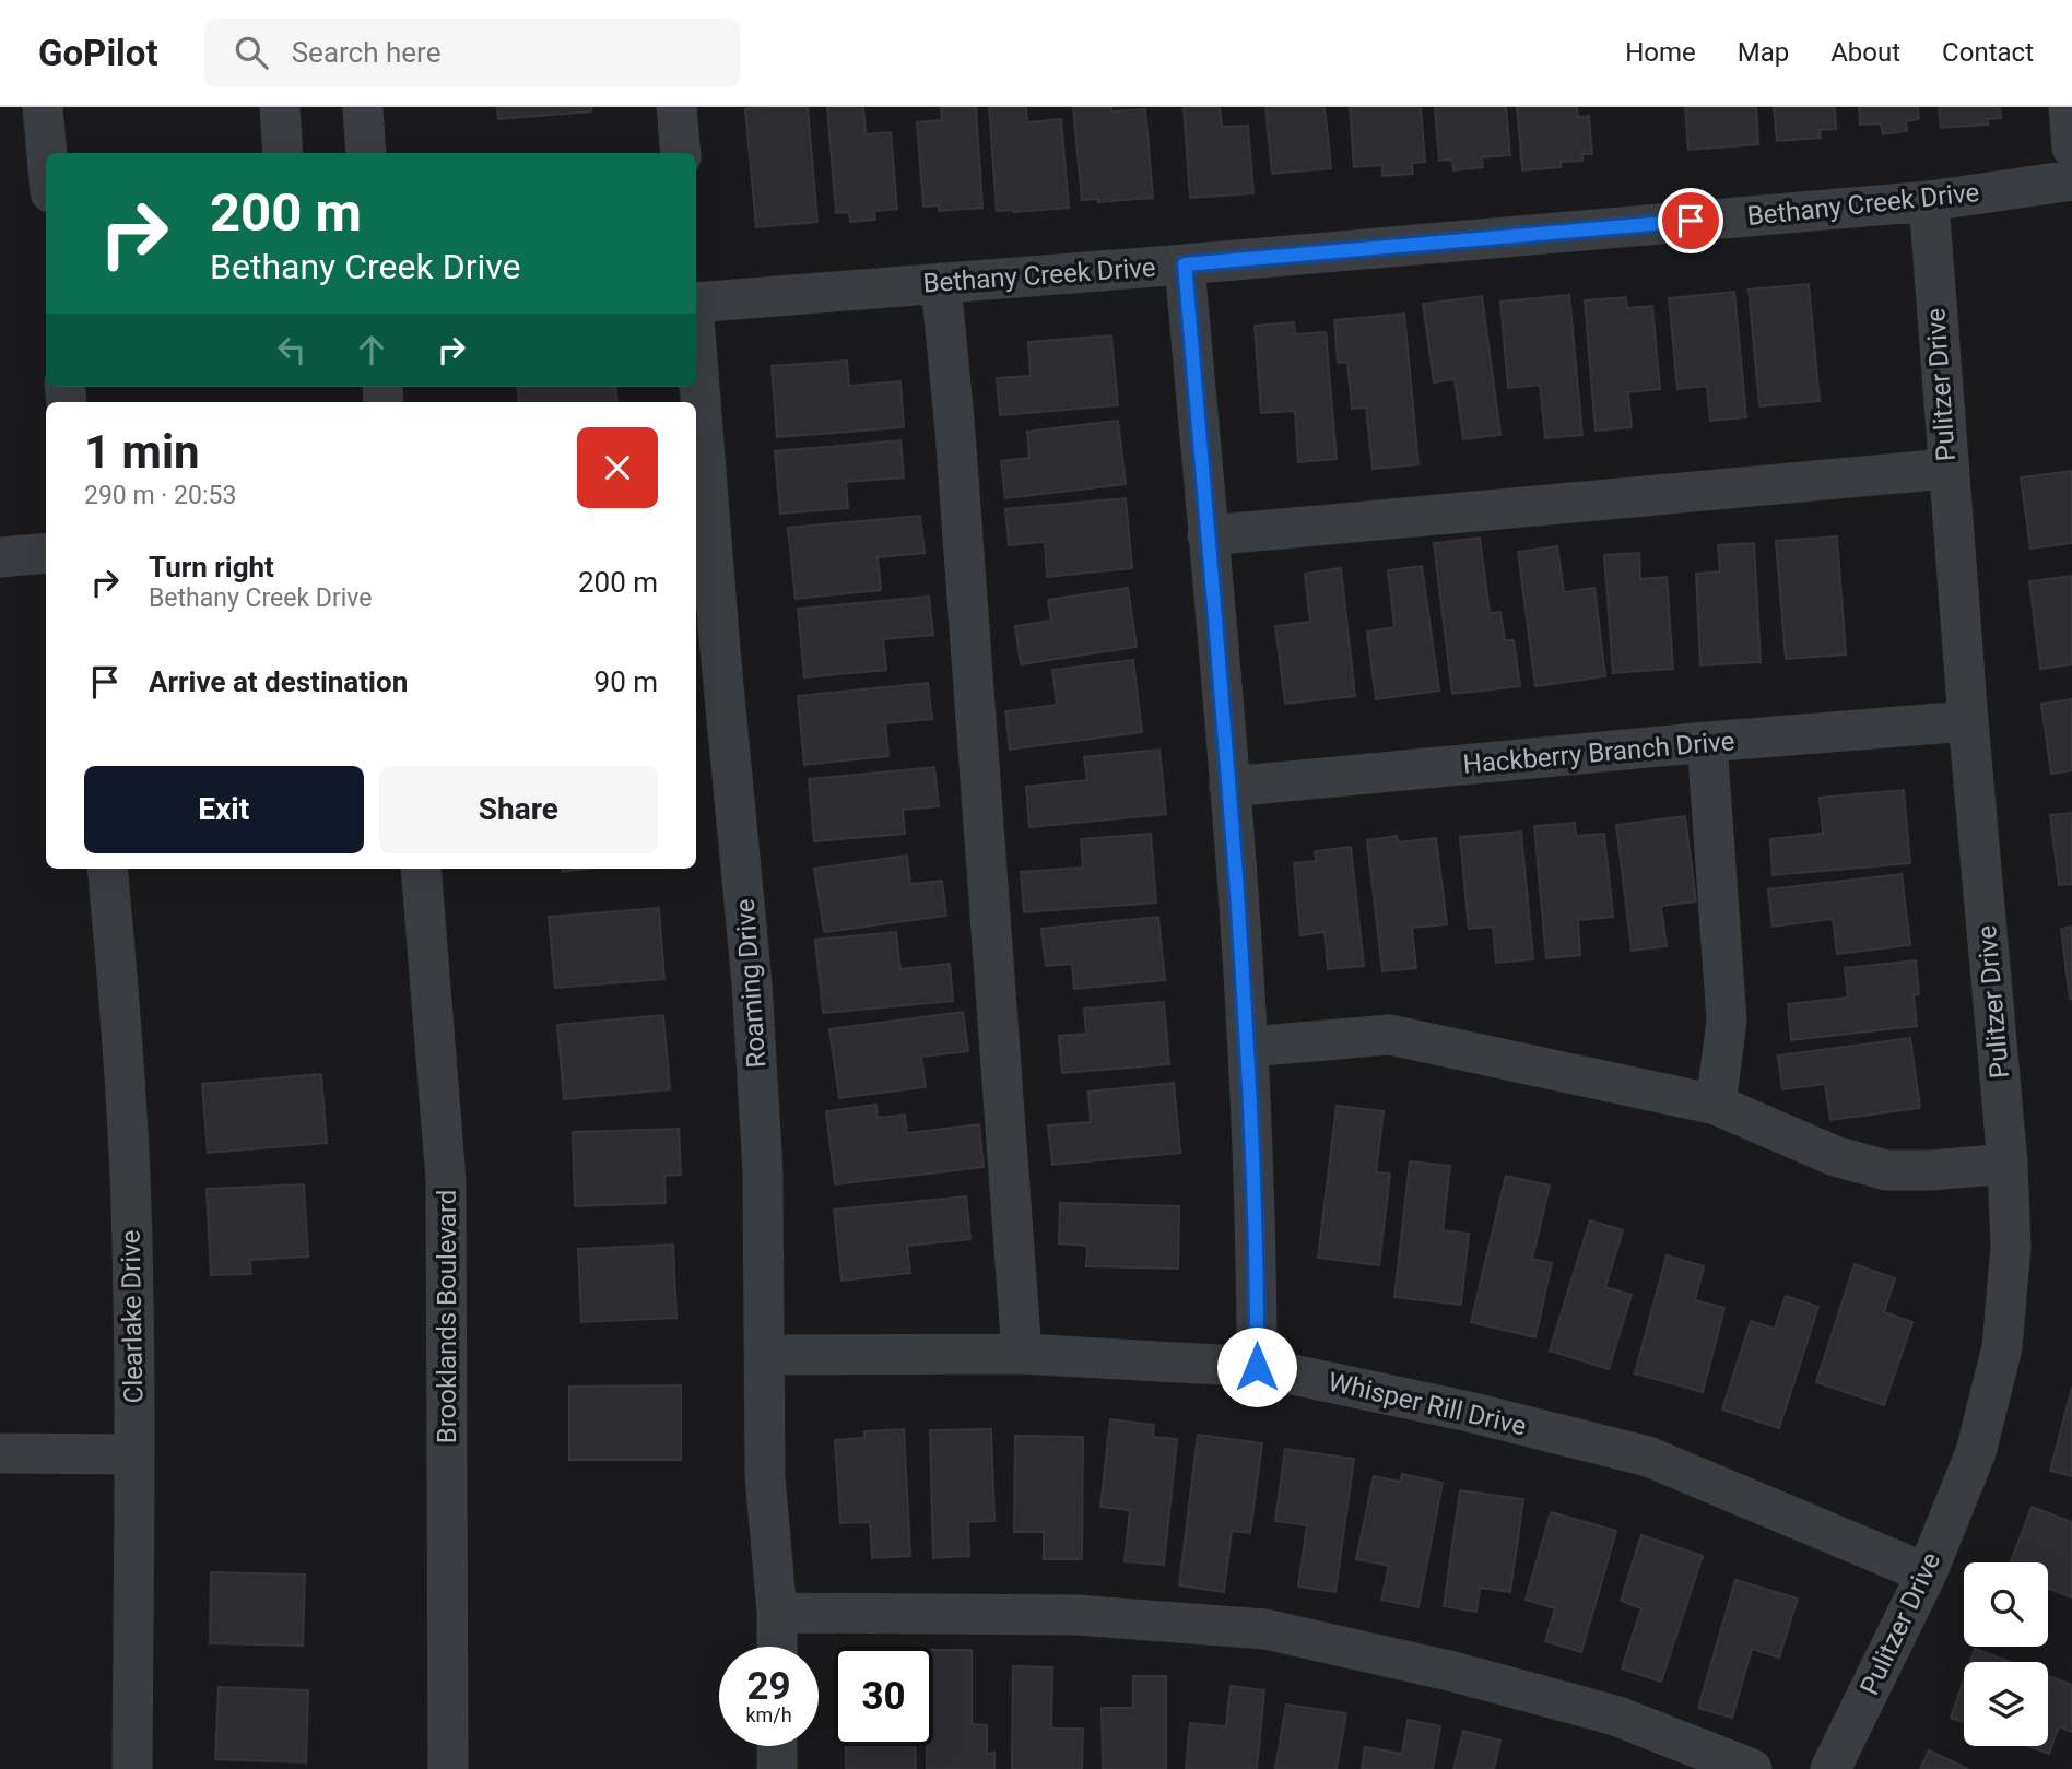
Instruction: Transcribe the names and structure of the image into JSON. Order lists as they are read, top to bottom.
{
  "streets": {
    "street": [
      "Bethany Creek Drive",
      "Pulitzer Drive",
      "Hackberry Branch Drive",
      "Roaming Drive",
      "Clearlake Drive",
      "Brooklands Boulevard",
      "Whisper Rill Drive"
    ]
  },
  "crossings": [
    ["Bethany Creek Drive", "Pulitzer Drive"],
    ["Pulitzer Drive", "Hackberry Branch Drive"],
    ["Pulitzer Drive", "Whisper Rill Drive"],
    ["Roaming Drive", "Whisper Rill Drive"]
  ],
  "page": {
    "header": "GoPilot",
    "search": "Search here",
    "nav": [
      "Home",
      "Map",
      "About",
      "Contact"
    ],
    "turn": ["200 m", "Bethany Creek Drive"],
    "heading": ["1 min", "290 m · 20:53"],
    "list": [
      {
        "name": "Turn right",
        "note": "Bethany Creek Drive",
        "value": "200 m"
      },
      {
        "name": "Arrive at destination",
        "value": "90 m"
      }
    ],
    "buttons": ["Exit", "Share"],
    "speed": "29 km/h",
    "limit": "30"
  }
}
